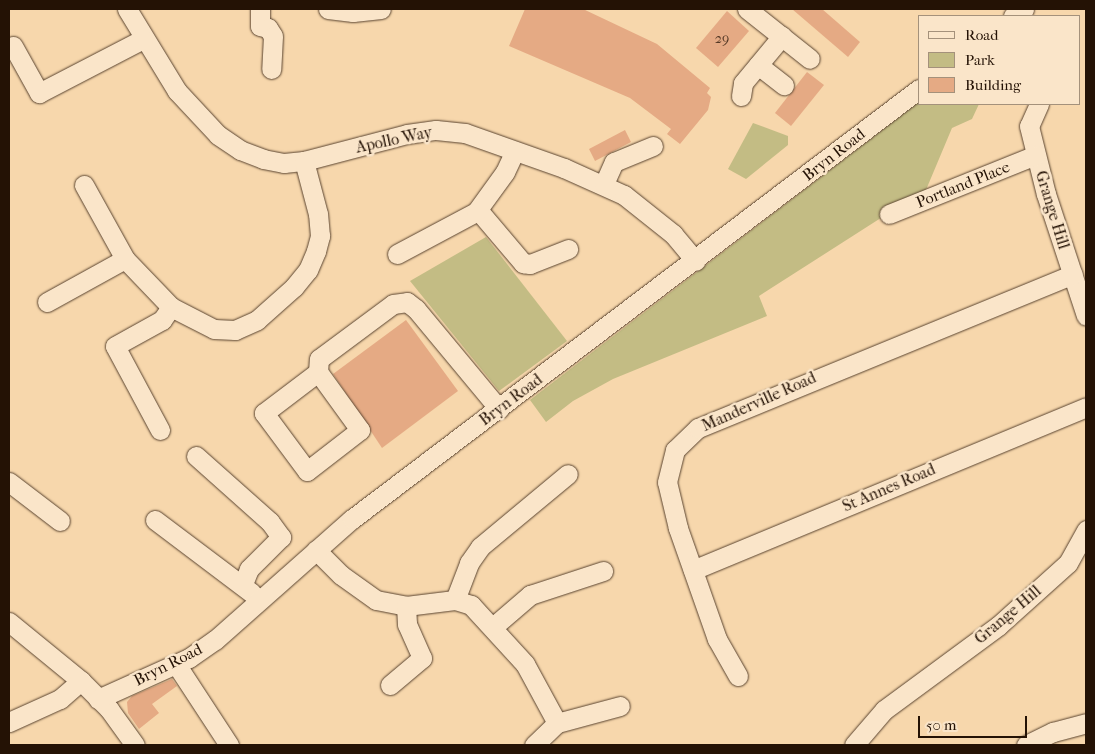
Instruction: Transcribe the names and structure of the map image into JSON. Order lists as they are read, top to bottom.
{
  "streets": {
    "street": [
      "Apollo Way",
      "Bryn Road",
      "Portland Place",
      "Grange Hill",
      "Manderville Road",
      "St Annes Road"
    ]
  },
  "crossings": [
    ["Apollo Way", "Bryn Road"],
    ["Portland Place", "Grange Hill"],
    ["Grange Hill", "Manderville Road"],
    ["Manderville Road", "St Annes Road"]
  ],
  "house_numbers": ["29"],
  "legend": ["Road", "Park", "Building"],
  "scale_bar": "50 m"
}
